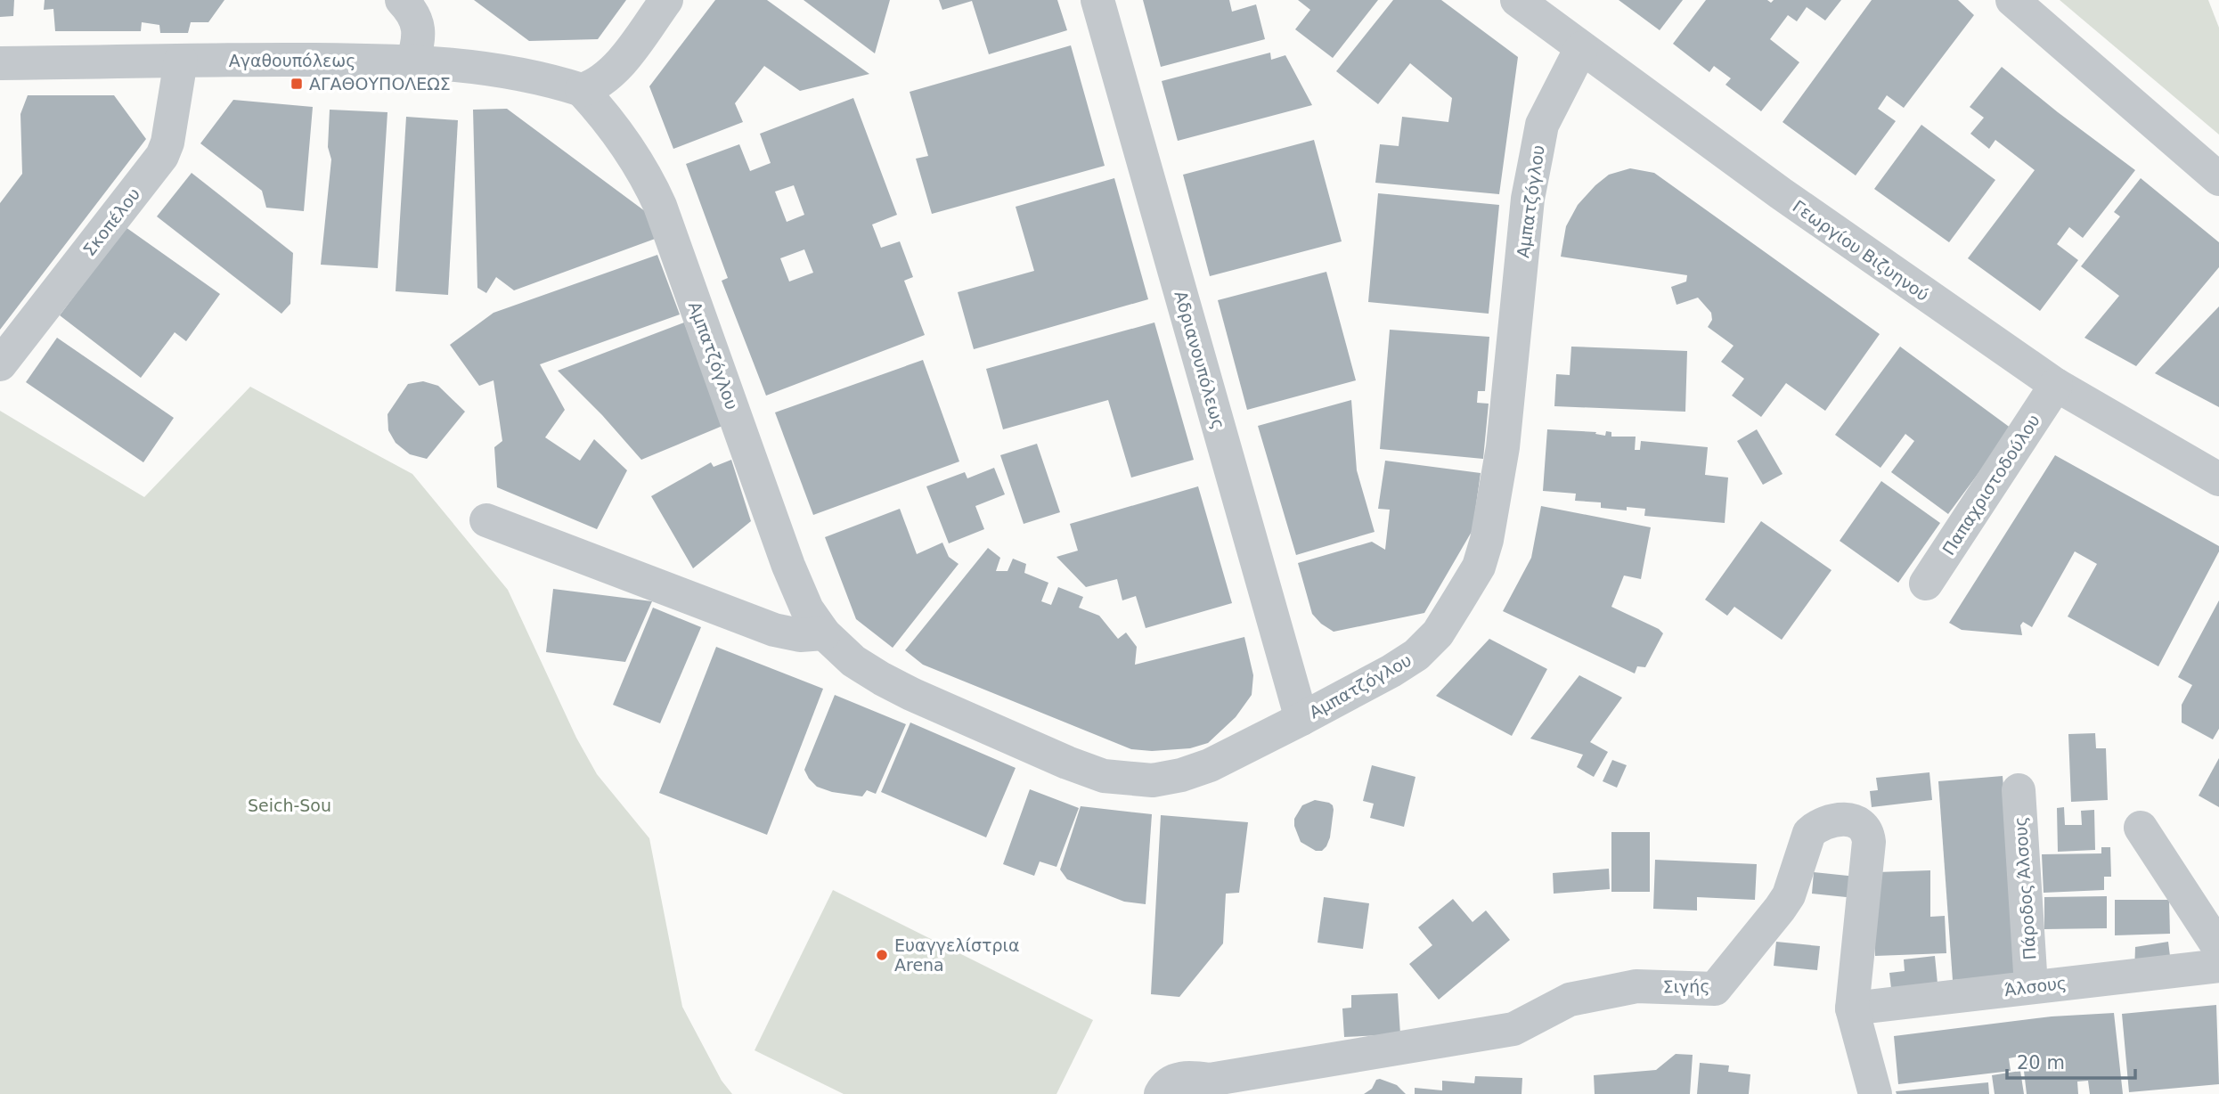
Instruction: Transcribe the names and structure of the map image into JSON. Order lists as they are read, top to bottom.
{
  "streets": {
    "street": [
      "Αγαθουπόλεως",
      "Αμπατζόγλου",
      "Σκοπέλου",
      "Γεωργίου Βιζυηνού",
      "Αδριανουπόλεως",
      "Παπαχριστοδούλου",
      "Πάροδος Άλσους",
      "Σιγής",
      "Άλσους"
    ]
  },
  "crossings": [
    ["Αγαθουπόλεως", "Αμπατζόγλου"],
    ["Αγαθουπόλεως", "Σκοπέλου"],
    ["Αμπατζόγλου", "Γεωργίου Βιζυηνού"],
    ["Αμπατζόγλου", "Αδριανουπόλεως"],
    ["Γεωργίου Βιζυηνού", "Παπαχριστοδούλου"],
    ["Πάροδος Άλσους", "Άλσους"],
    ["Σιγής", "Άλσους"]
  ],
  "parks": ["Seich-Sou"],
  "places": {
    "transit": ["ΑΓΑΘΟΥΠΟΛΕΩΣ"],
    "other": ["Ευαγγελίστρια Arena"]
  },
  "scale_bar": "20 m"
}
